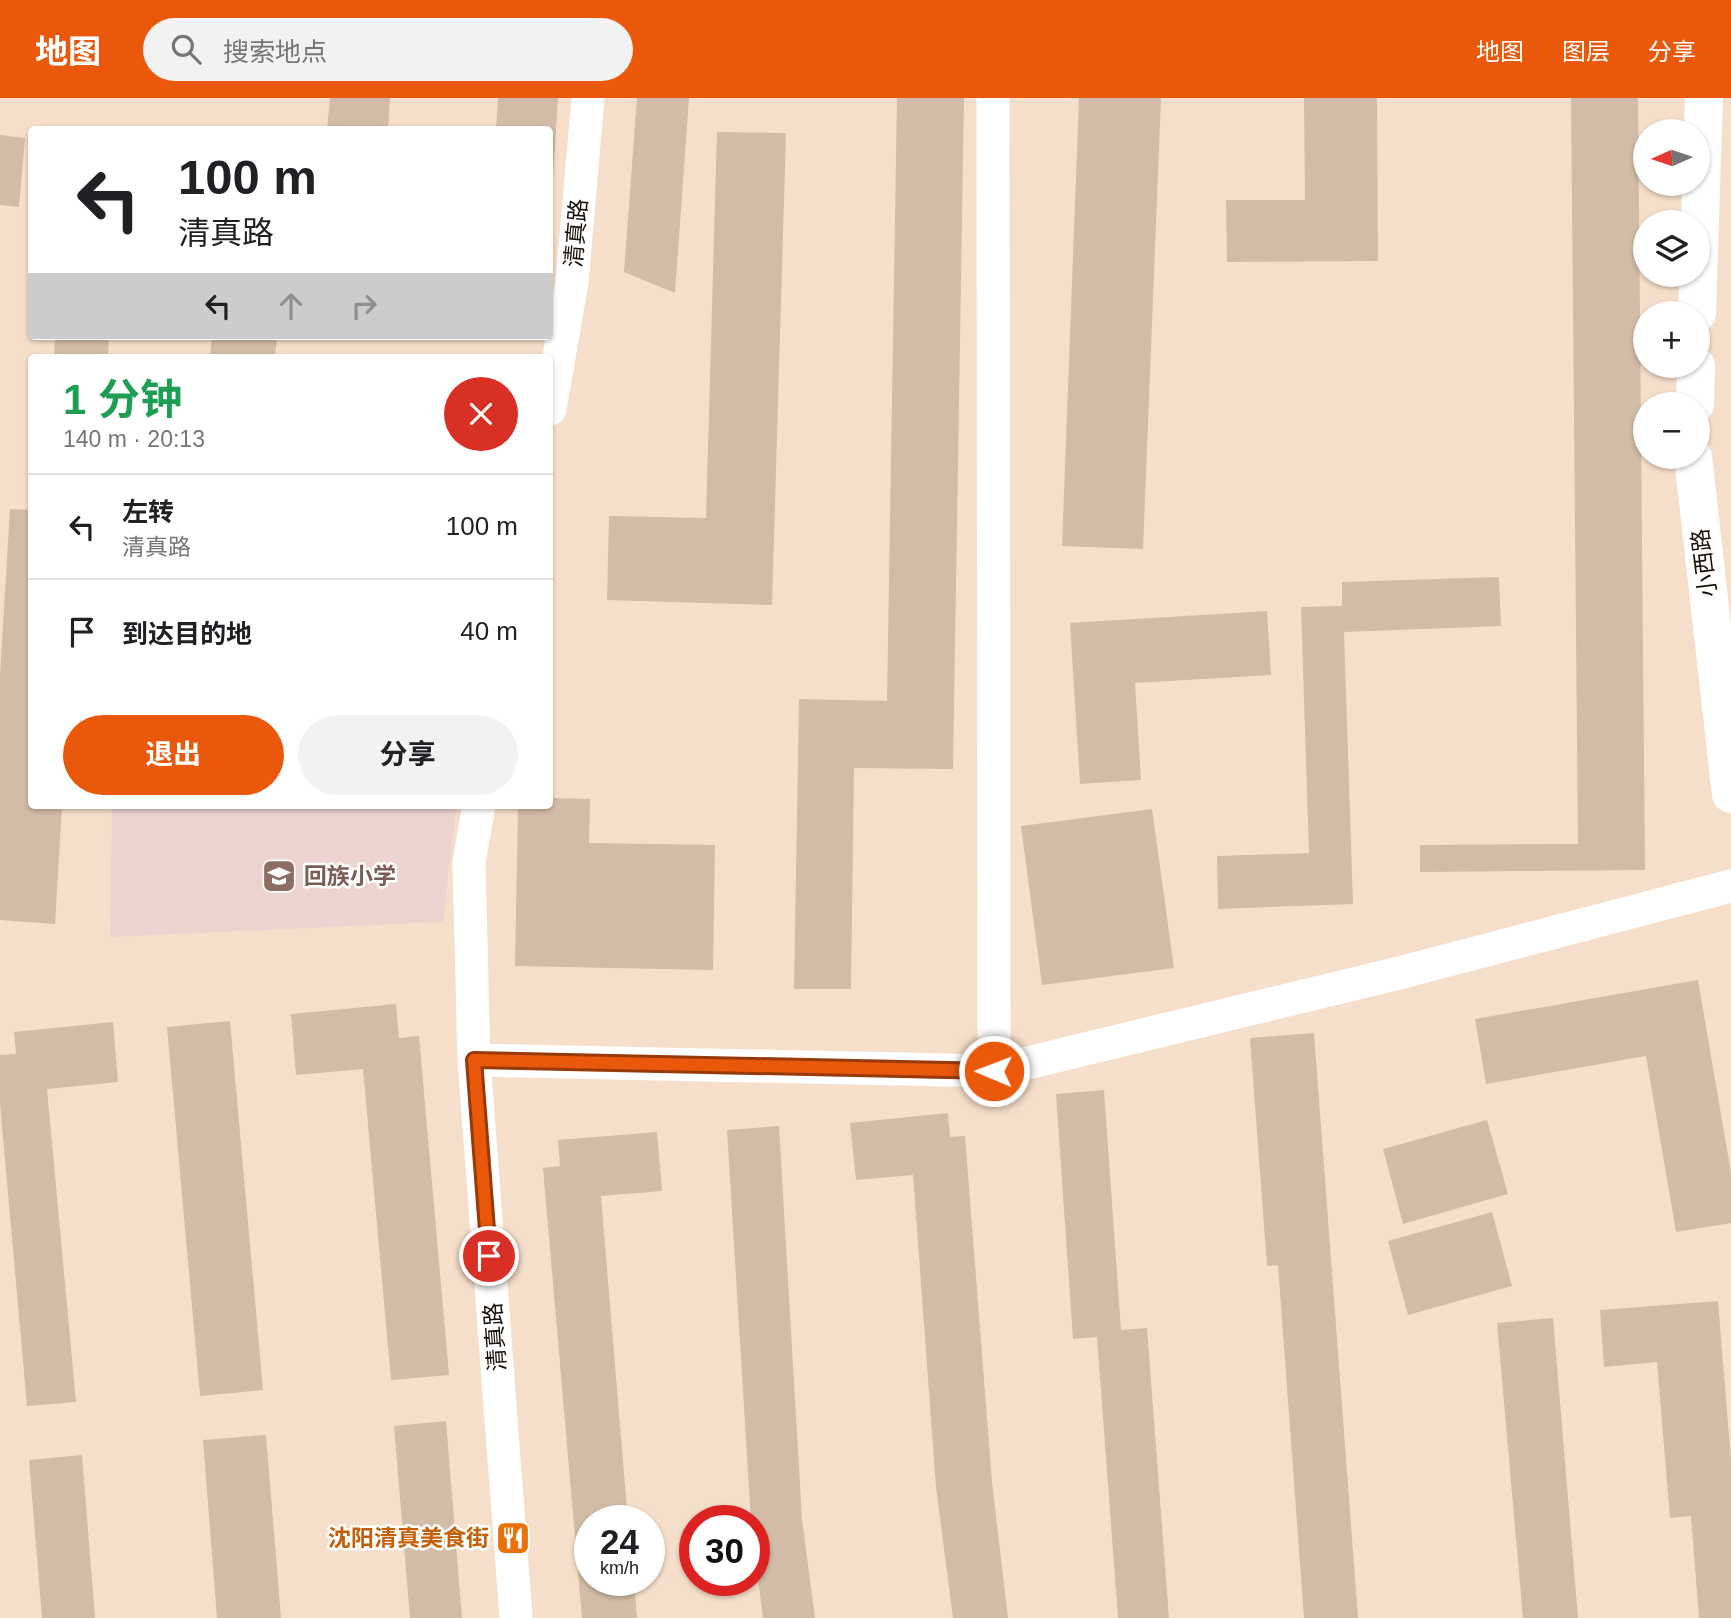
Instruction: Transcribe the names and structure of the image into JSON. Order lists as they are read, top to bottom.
{
  "streets": {
    "street": ["清真路", "小西路"]
  },
  "places": {
    "school or university": ["回族小学"],
    "restaurant": ["沈阳清真美食街"]
  },
  "north": "left",
  "page": {
    "header": "地图",
    "search": "搜索地点",
    "nav": ["地图", "图层", "分享"],
    "map_buttons": ["+", "−"],
    "turn": ["100 m", "清真路"],
    "heading": ["1 分钟", "140 m · 20:13"],
    "list": [
      {
        "name": "左转",
        "note": "清真路",
        "value": "100 m"
      },
      {
        "name": "到达目的地",
        "value": "40 m"
      }
    ],
    "buttons": ["退出", "分享"],
    "speed": "24 km/h",
    "limit": "30"
  }
}
